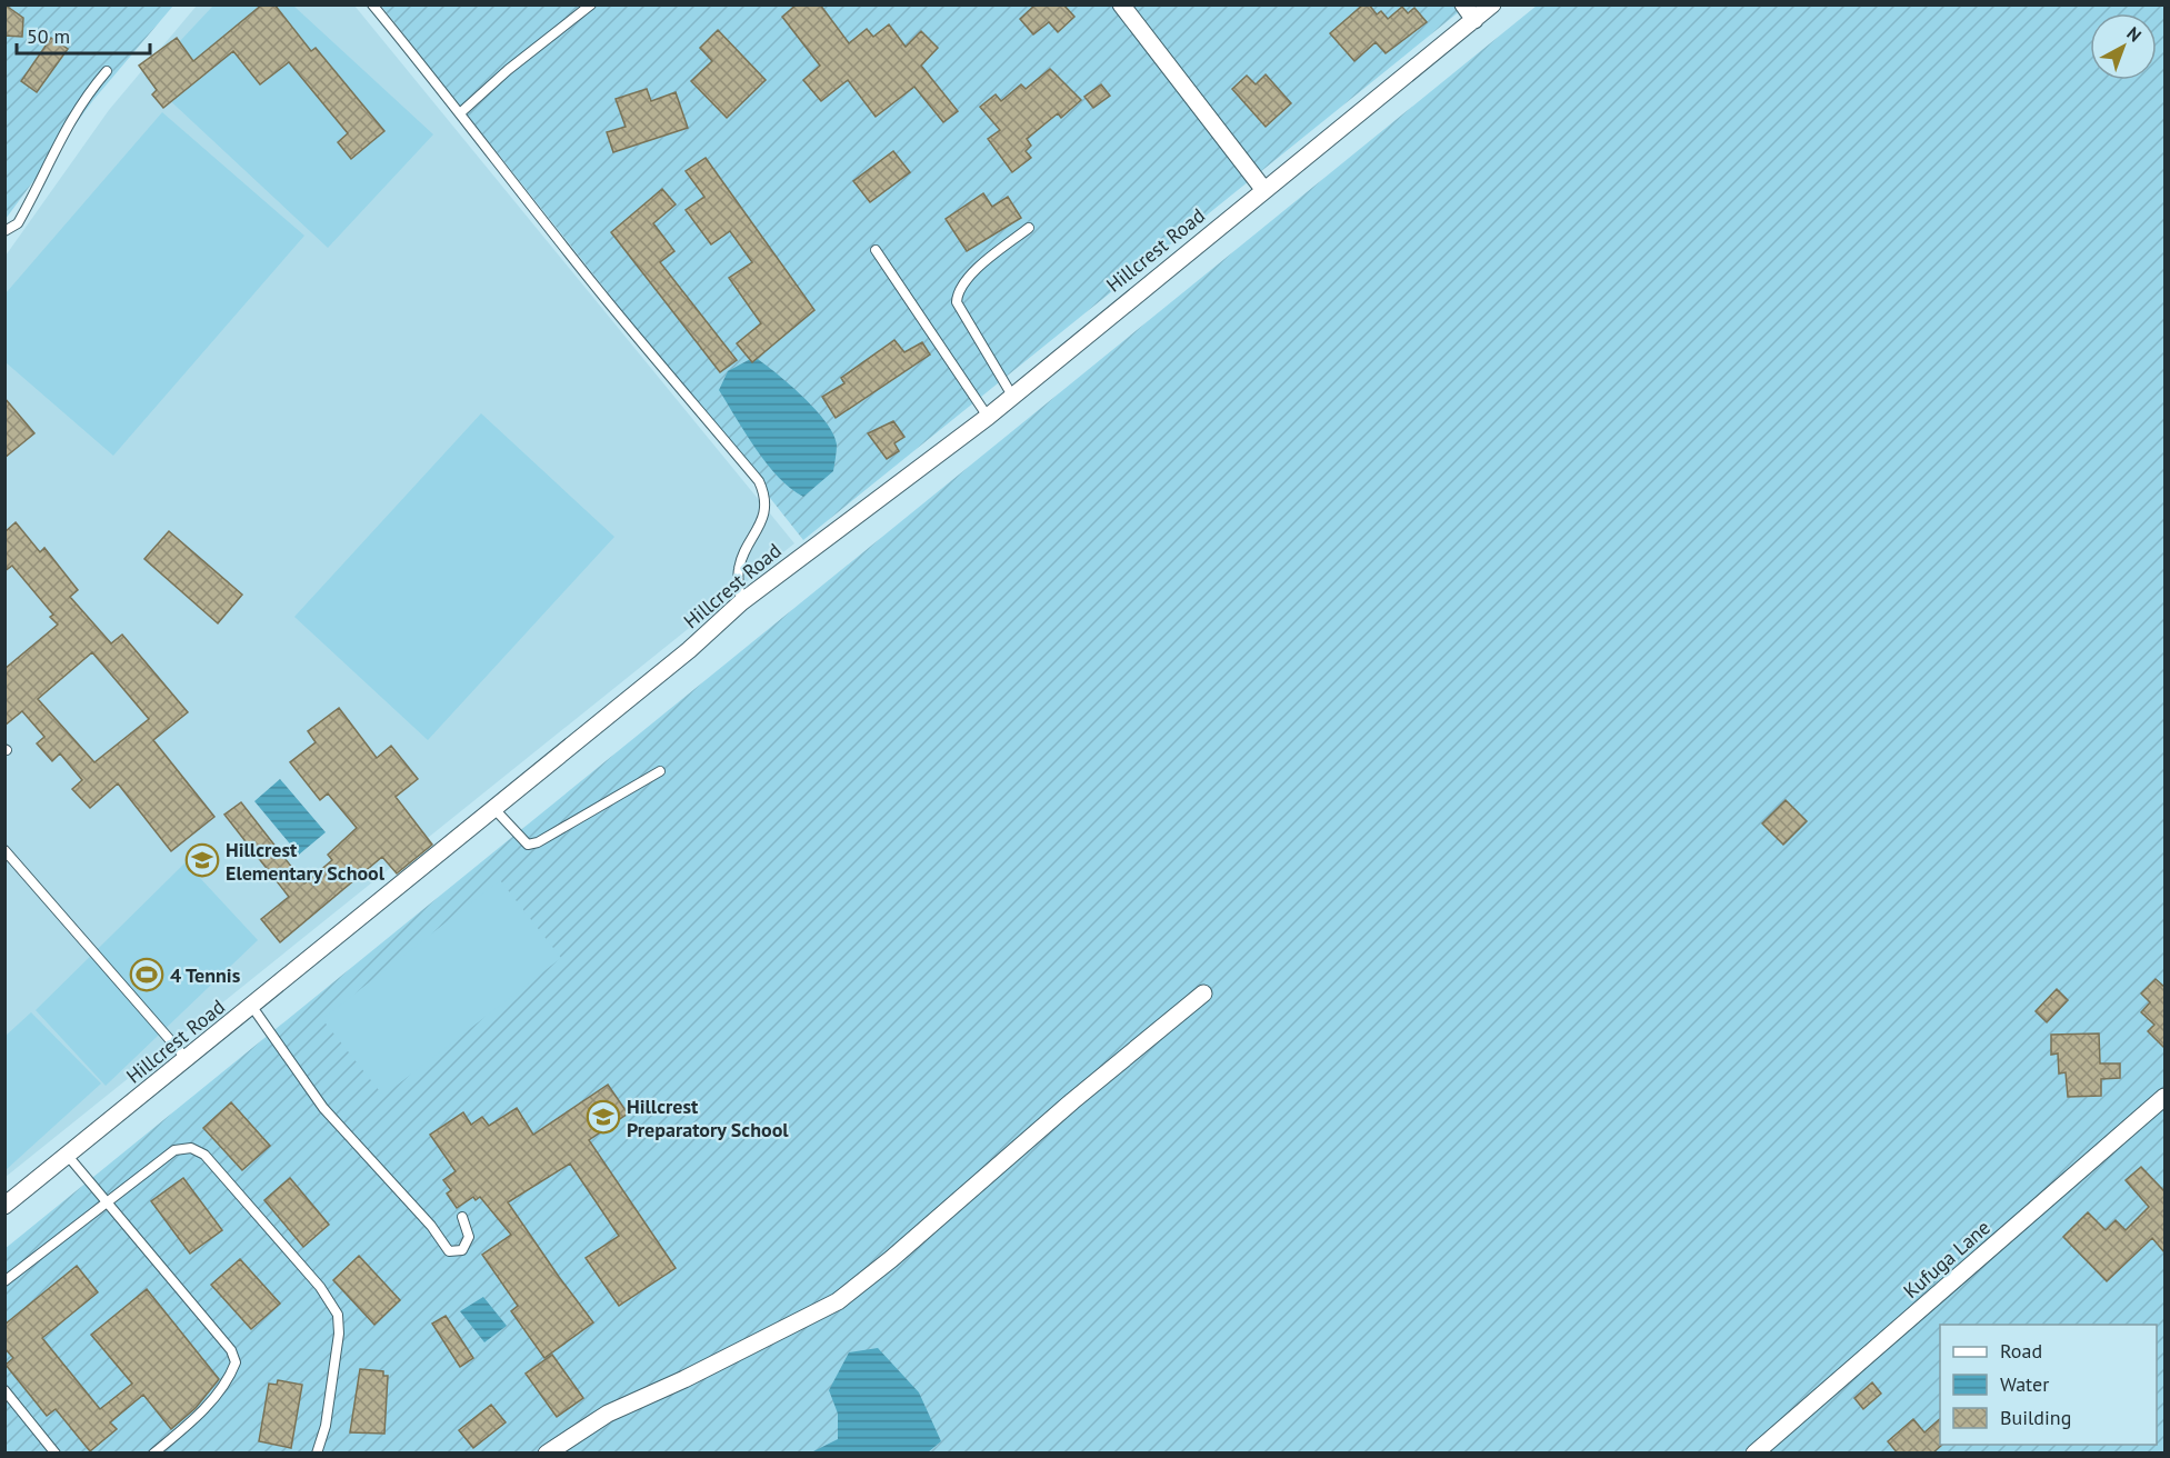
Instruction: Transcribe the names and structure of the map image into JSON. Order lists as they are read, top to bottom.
{
  "streets": {
    "street": ["Hillcrest Road", "Kufuga Lane"]
  },
  "places": {
    "school or university": ["Hillcrest Elementary School", "Hillcrest Preparatory School"],
    "sports": ["4 Tennis"]
  },
  "legend": ["Road", "Water", "Building"],
  "scale_bar": "50 m",
  "north": "top right"
}
